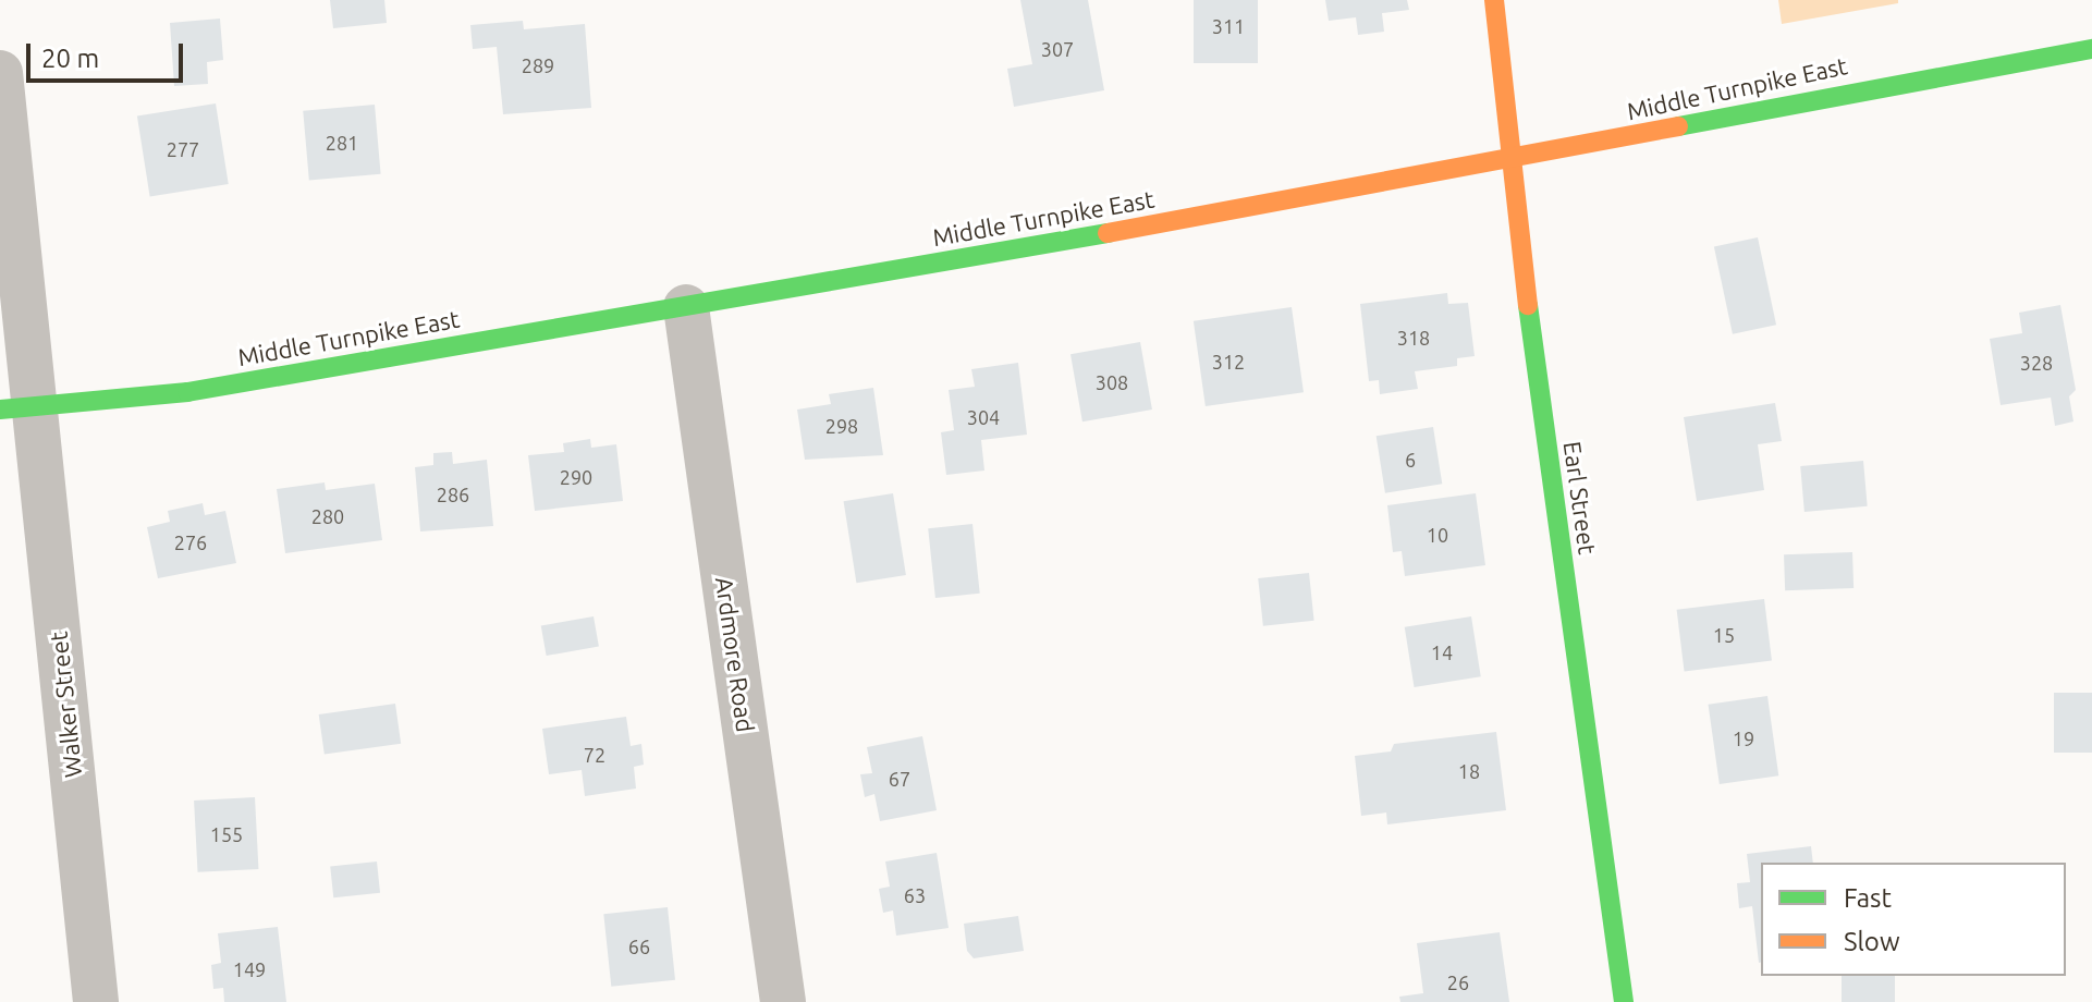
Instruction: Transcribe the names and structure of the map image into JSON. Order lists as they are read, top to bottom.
{
  "streets": {
    "main road": ["Middle Turnpike East", "Earl Street"],
    "street": ["Ardmore Road", "Walker Street"]
  },
  "crossings": [
    ["Middle Turnpike East", "Earl Street"],
    ["Middle Turnpike East", "Ardmore Road"],
    ["Middle Turnpike East", "Walker Street"]
  ],
  "house_numbers": [
    "311",
    "307",
    "289",
    "281",
    "277",
    "318",
    "312",
    "328",
    "308",
    "304",
    "298",
    "6",
    "290",
    "286",
    "280",
    "10",
    "276",
    "15",
    "14",
    "19",
    "72",
    "18",
    "67",
    "155",
    "63",
    "66",
    "149",
    "26"
  ],
  "legend": ["Fast", "Slow"],
  "scale_bar": "20 m"
}
